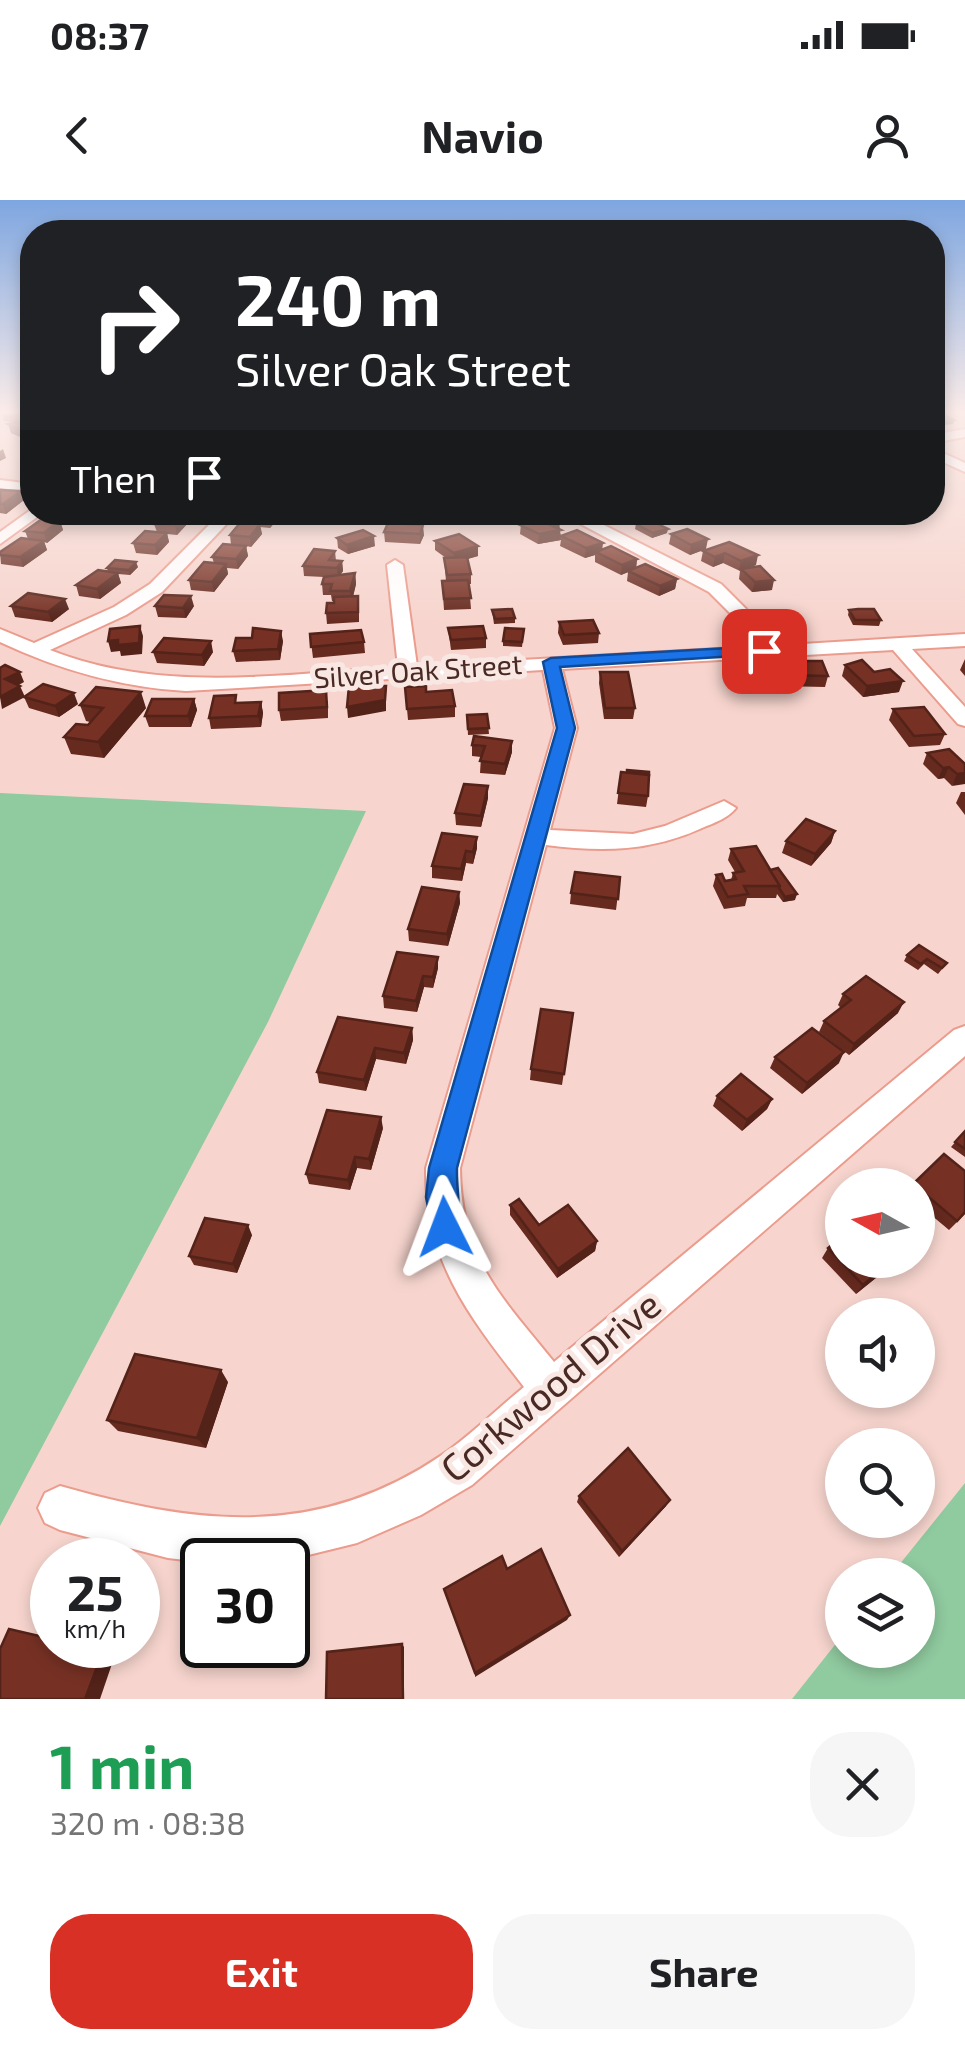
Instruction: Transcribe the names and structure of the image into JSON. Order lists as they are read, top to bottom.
{
  "streets": {
    "street": ["Silver Oak Street", "Corkwood Drive"]
  },
  "north": "left",
  "page": {
    "status": "08:37",
    "header": "Navio",
    "turn": ["240 m", "Silver Oak Street"],
    "then": "Then",
    "speed": "25 km/h",
    "limit": "30",
    "heading": ["1 min", "320 m · 08:38"],
    "buttons": ["Exit", "Share"]
  }
}
